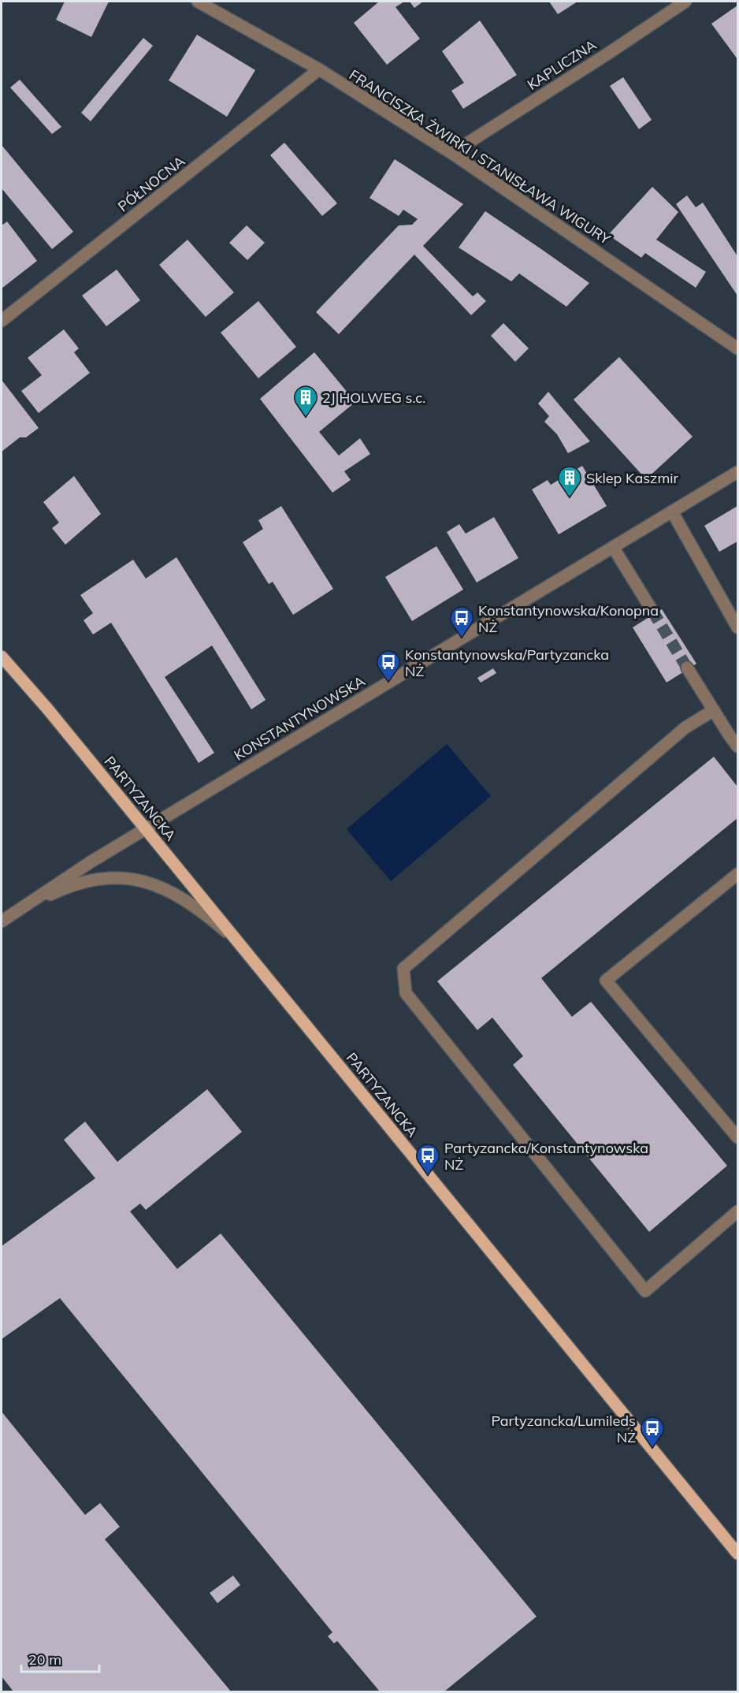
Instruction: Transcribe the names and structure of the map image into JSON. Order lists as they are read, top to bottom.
{
  "streets": {
    "main road": ["PARTYZANCKA"],
    "street": [
      "KAPLICZNA",
      "FRANCISZKA ŻWIRKI I STANISŁAWA WIGURY",
      "PÓŁNOCNA",
      "KONSTANTYNOWSKA"
    ]
  },
  "crossings": [
    ["KAPLICZNA", "FRANCISZKA ŻWIRKI I STANISŁAWA WIGURY"],
    ["FRANCISZKA ŻWIRKI I STANISŁAWA WIGURY", "PÓŁNOCNA"],
    ["KONSTANTYNOWSKA", "PARTYZANCKA"]
  ],
  "places": {
    "building": ["2J HOLWEG s.c.", "Sklep Kaszmir"],
    "bus stop": [
      "Konstantynowska/Konopna NŻ",
      "Konstantynowska/Partyzancka NŻ",
      "Partyzancka/Konstantynowska NŻ",
      "Partyzancka/Lumileds NŻ"
    ]
  },
  "scale_bar": "20 m"
}
